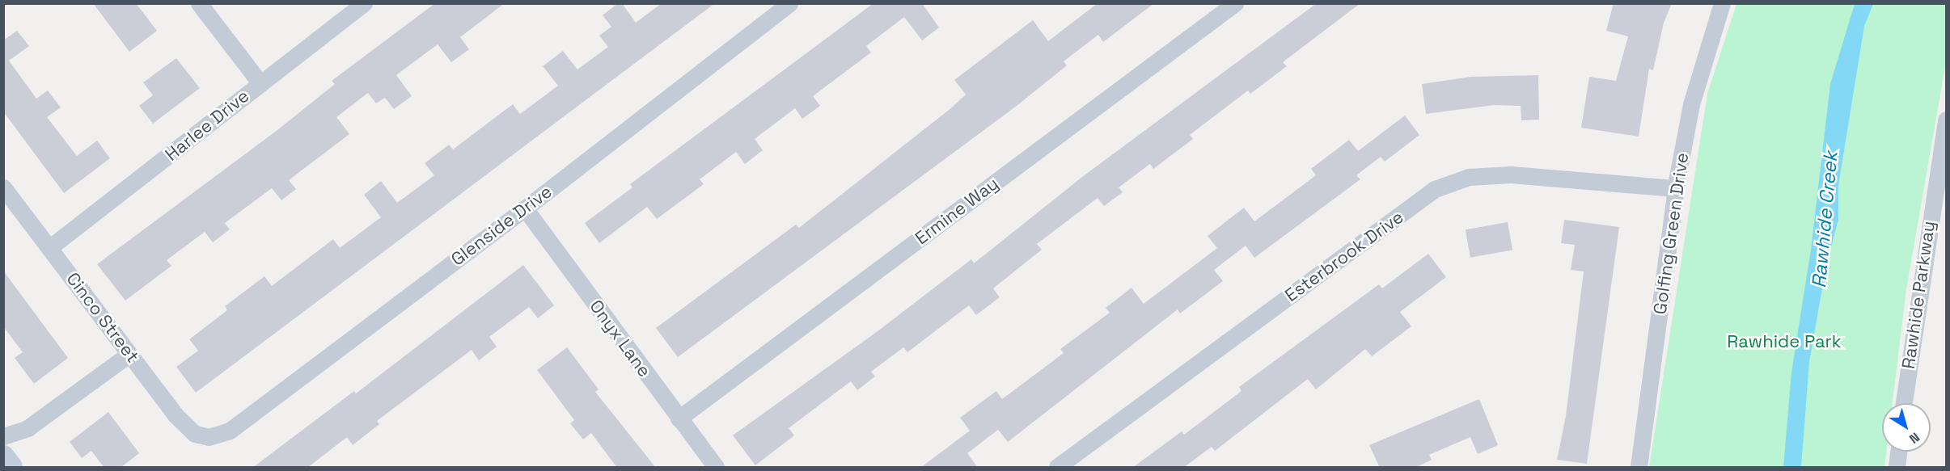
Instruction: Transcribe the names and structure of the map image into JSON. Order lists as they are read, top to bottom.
{
  "streets": {
    "street": [
      "Harlee Drive",
      "Ermine Way",
      "Glenside Drive",
      "Golfing Green Drive",
      "Esterbrook Drive",
      "Rawhide Parkway",
      "Cinco Street",
      "Onyx Lane"
    ]
  },
  "crossings": [
    ["Harlee Drive", "Cinco Street"],
    ["Ermine Way", "Onyx Lane"],
    ["Glenside Drive", "Cinco Street"],
    ["Glenside Drive", "Onyx Lane"],
    ["Golfing Green Drive", "Esterbrook Drive"]
  ],
  "water": ["Rawhide Creek"],
  "parks": ["Rawhide Park"],
  "north": "bottom right"
}
